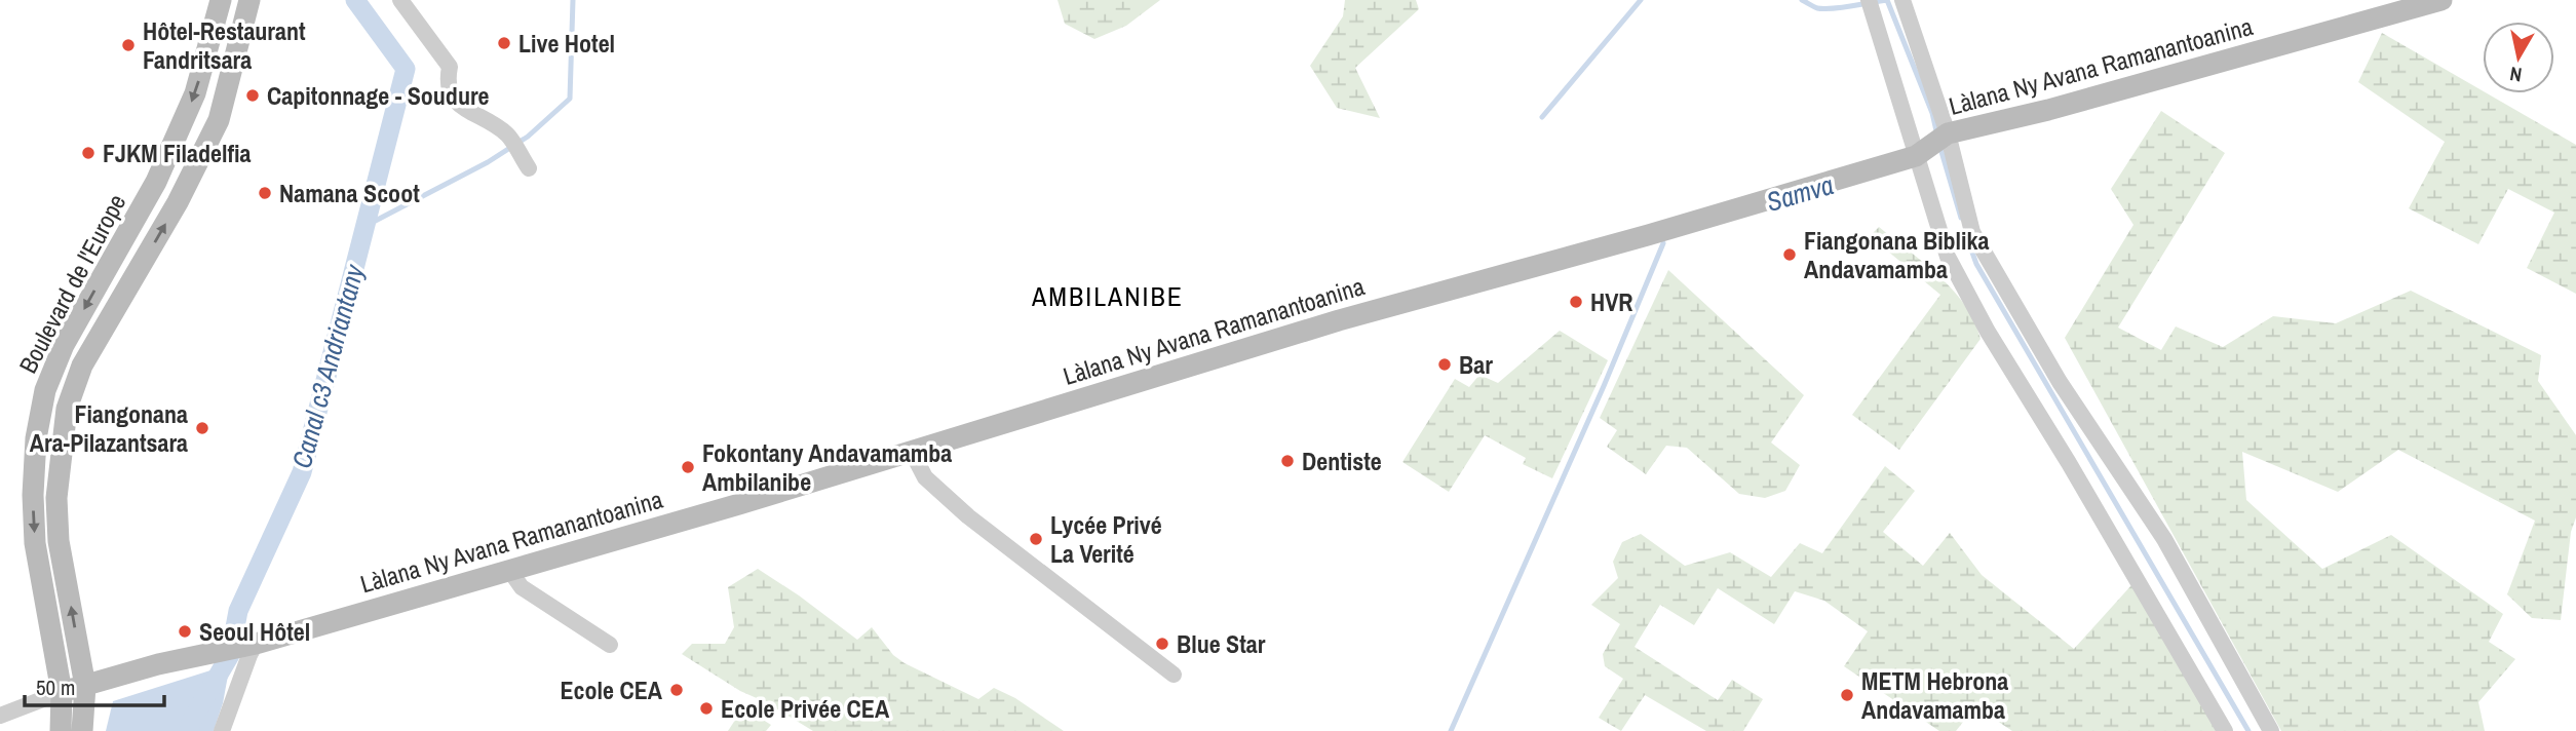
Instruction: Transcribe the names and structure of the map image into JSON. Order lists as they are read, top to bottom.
{
  "streets": {
    "street": ["Làlana Ny Avana Ramanantoanina", "Boulevard de l'Europe"]
  },
  "crossings": [
    ["Làlana Ny Avana Ramanantoanina", "Boulevard de l'Europe"]
  ],
  "districts": ["AMBILANIBE"],
  "water": ["Samva", "Canal c3 Andriantany"],
  "places": [
    "Live Hotel",
    "Hôtel-Restaurant Fandritsara",
    "Capitonnage - Soudure",
    "FJKM Filadelfia",
    "Namana Scoot",
    "Fiangonana Biblika Andavamamba",
    "HVR",
    "Bar",
    "Fiangonana Ara-Pilazantsara",
    "Dentiste",
    "Fokontany Andavamamba Ambilanibe",
    "Lycée Privé La Verité",
    "Seoul Hôtel",
    "Blue Star",
    "Ecole CEA",
    "METM Hebrona Andavamamba",
    "Ecole Privée CEA"
  ],
  "scale_bar": "50 m",
  "north": "bottom"
}
